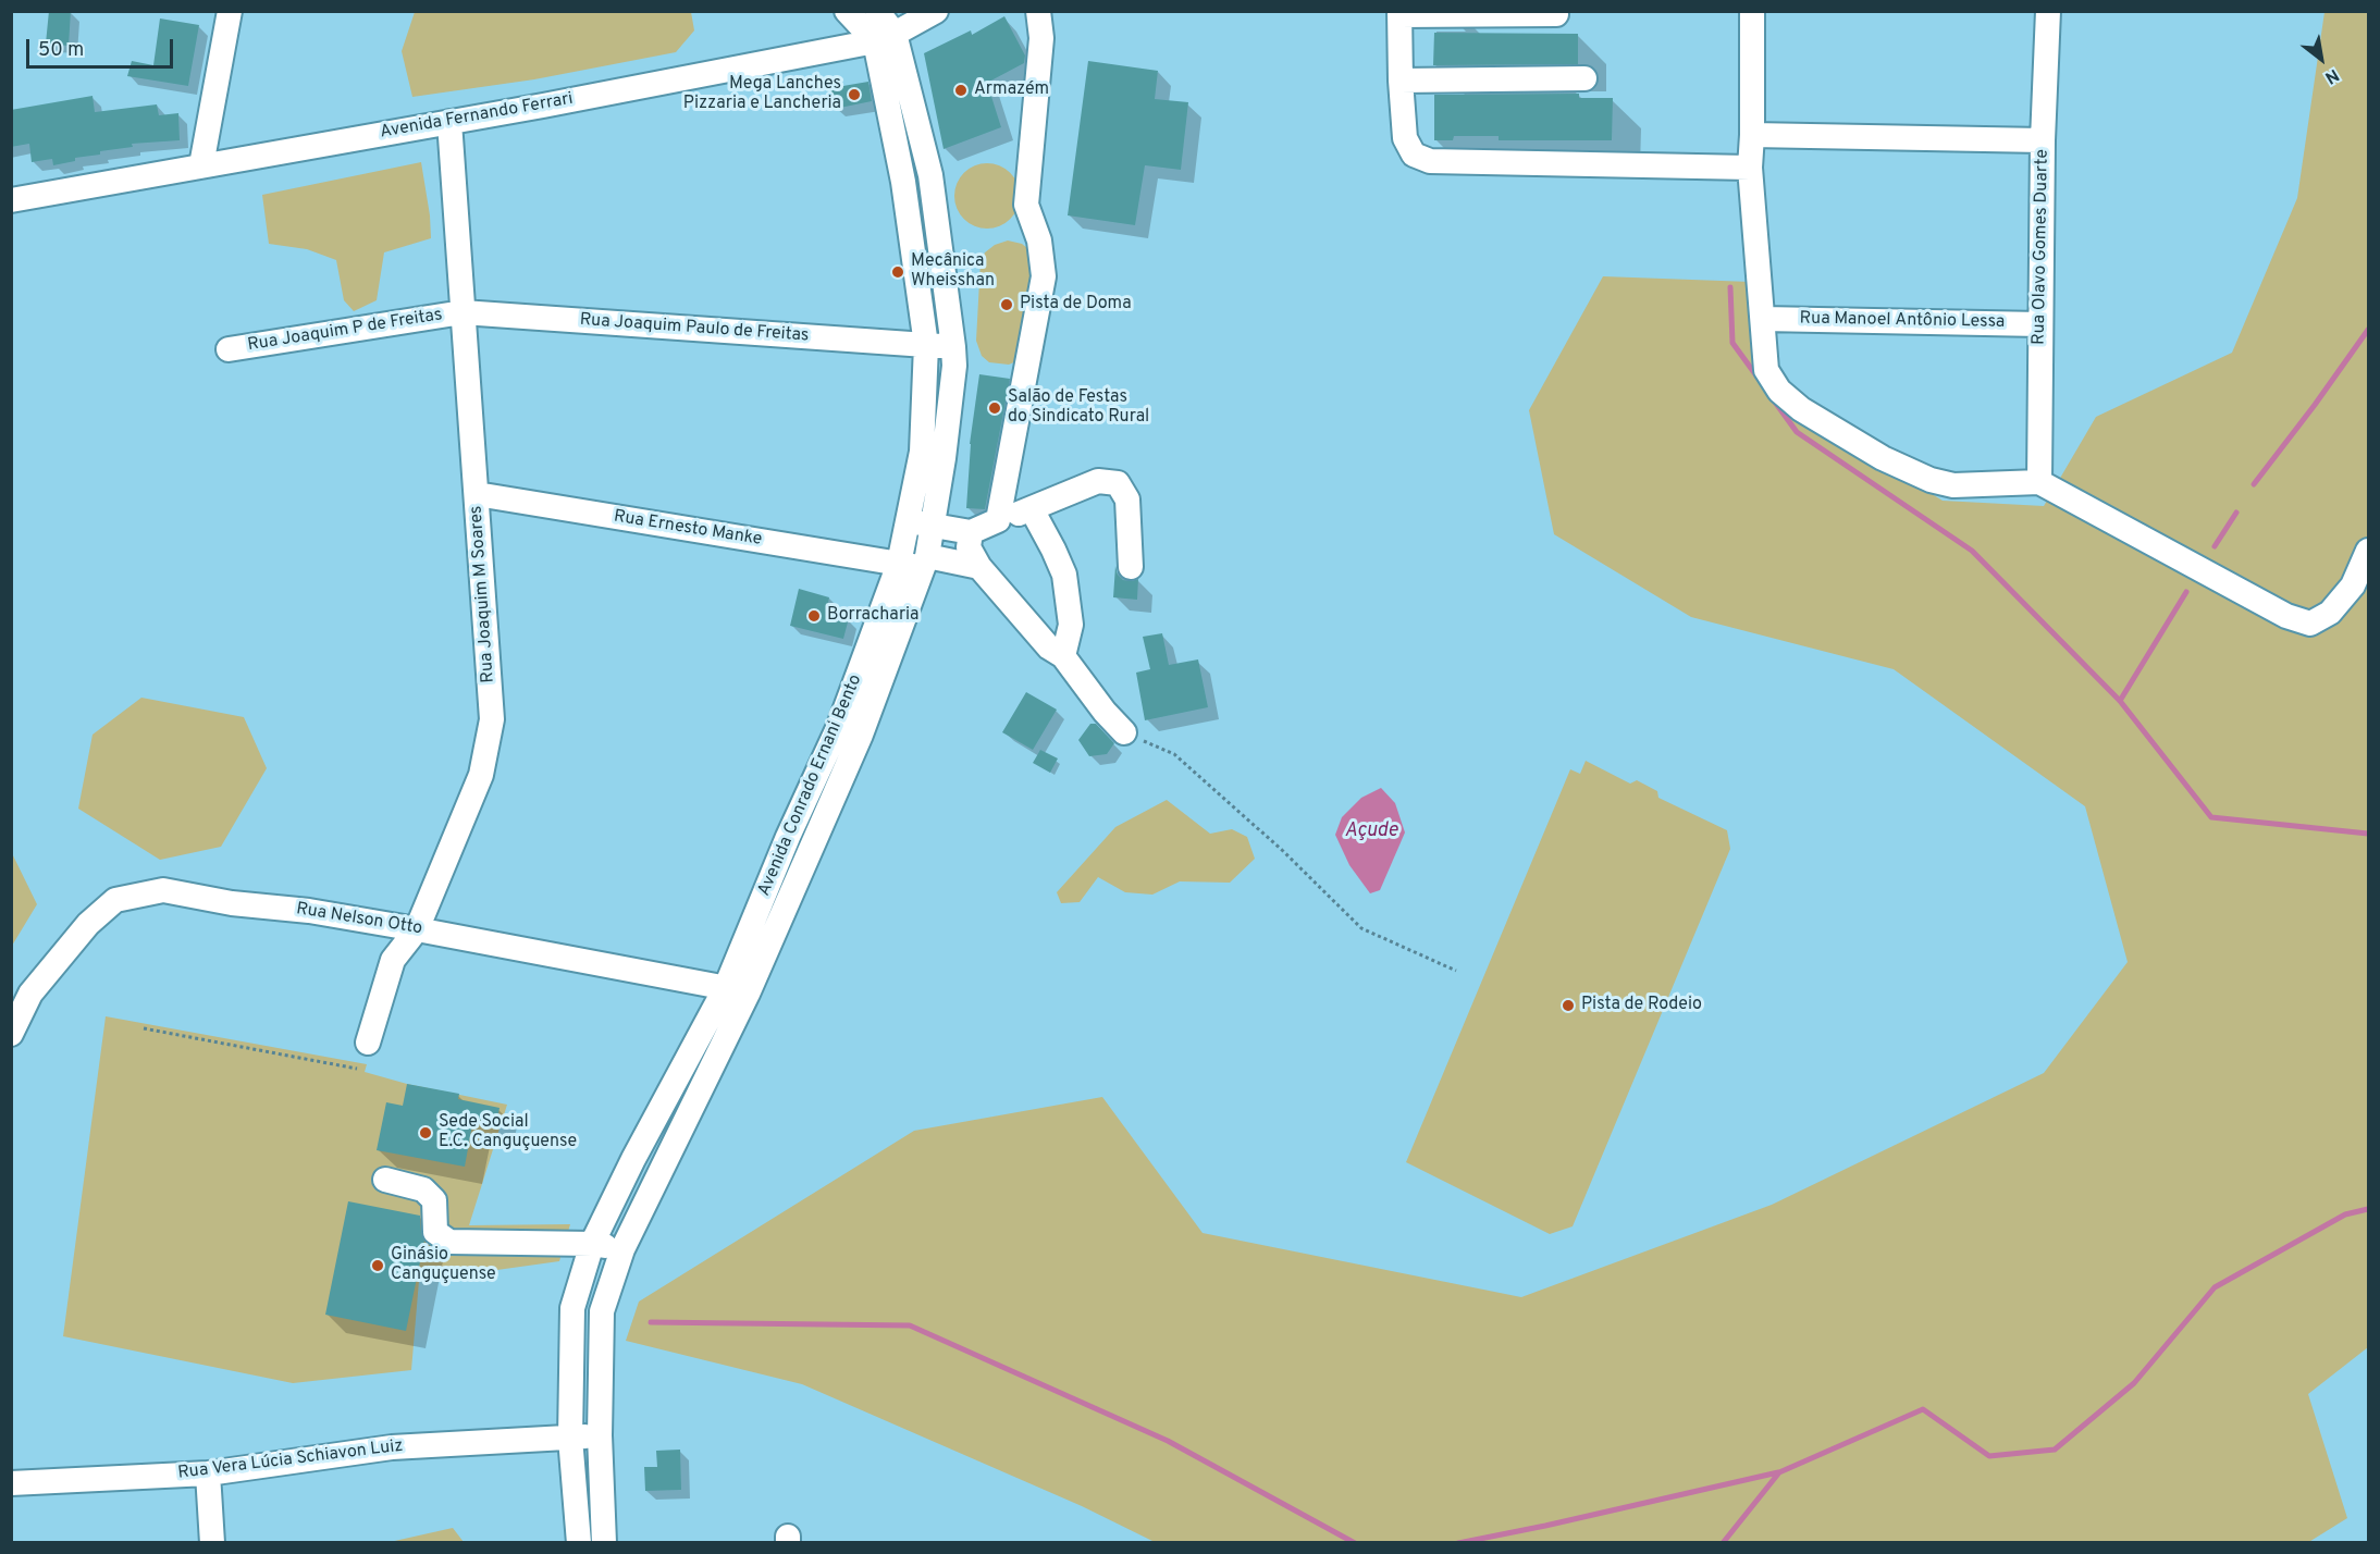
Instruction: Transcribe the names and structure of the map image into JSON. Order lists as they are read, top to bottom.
{
  "streets": {
    "street": [
      "Avenida Fernando Ferrari",
      "Rua Olavo Gomes Duarte",
      "Rua Manoel Antônio Lessa",
      "Rua Joaquim Paulo de Freitas",
      "Rua Joaquim P de Freitas",
      "Rua Ernesto Manke",
      "Rua Joaquim M Soares",
      "Avenida Conrado Ernani Bento",
      "Rua Nelson Otto",
      "Rua Vera Lúcia Schiavon Luiz"
    ]
  },
  "crossings": [
    ["Avenida Fernando Ferrari", "Rua Joaquim M Soares"],
    ["Avenida Fernando Ferrari", "Avenida Conrado Ernani Bento"],
    ["Rua Olavo Gomes Duarte", "Rua Manoel Antônio Lessa"],
    ["Rua Joaquim Paulo de Freitas", "Rua Joaquim P de Freitas"],
    ["Rua Joaquim Paulo de Freitas", "Rua Joaquim M Soares"],
    ["Rua Joaquim Paulo de Freitas", "Avenida Conrado Ernani Bento"],
    ["Rua Joaquim P de Freitas", "Rua Joaquim M Soares"],
    ["Rua Ernesto Manke", "Rua Joaquim M Soares"],
    ["Rua Ernesto Manke", "Avenida Conrado Ernani Bento"],
    ["Rua Joaquim M Soares", "Rua Nelson Otto"],
    ["Avenida Conrado Ernani Bento", "Rua Nelson Otto"],
    ["Avenida Conrado Ernani Bento", "Rua Vera Lúcia Schiavon Luiz"]
  ],
  "water": ["Açude"],
  "places": [
    "Armazém",
    "Mega Lanches Pizzaria e Lancheria",
    "Mecânica Wheisshan",
    "Pista de Doma",
    "Salão de Festas do Sindicato Rural",
    "Borracharia",
    "Pista de Rodeio",
    "Sede Social E.C. Canguçuense",
    "Ginásio Canguçuense"
  ],
  "scale_bar": "50 m",
  "north": "bottom right"
}
